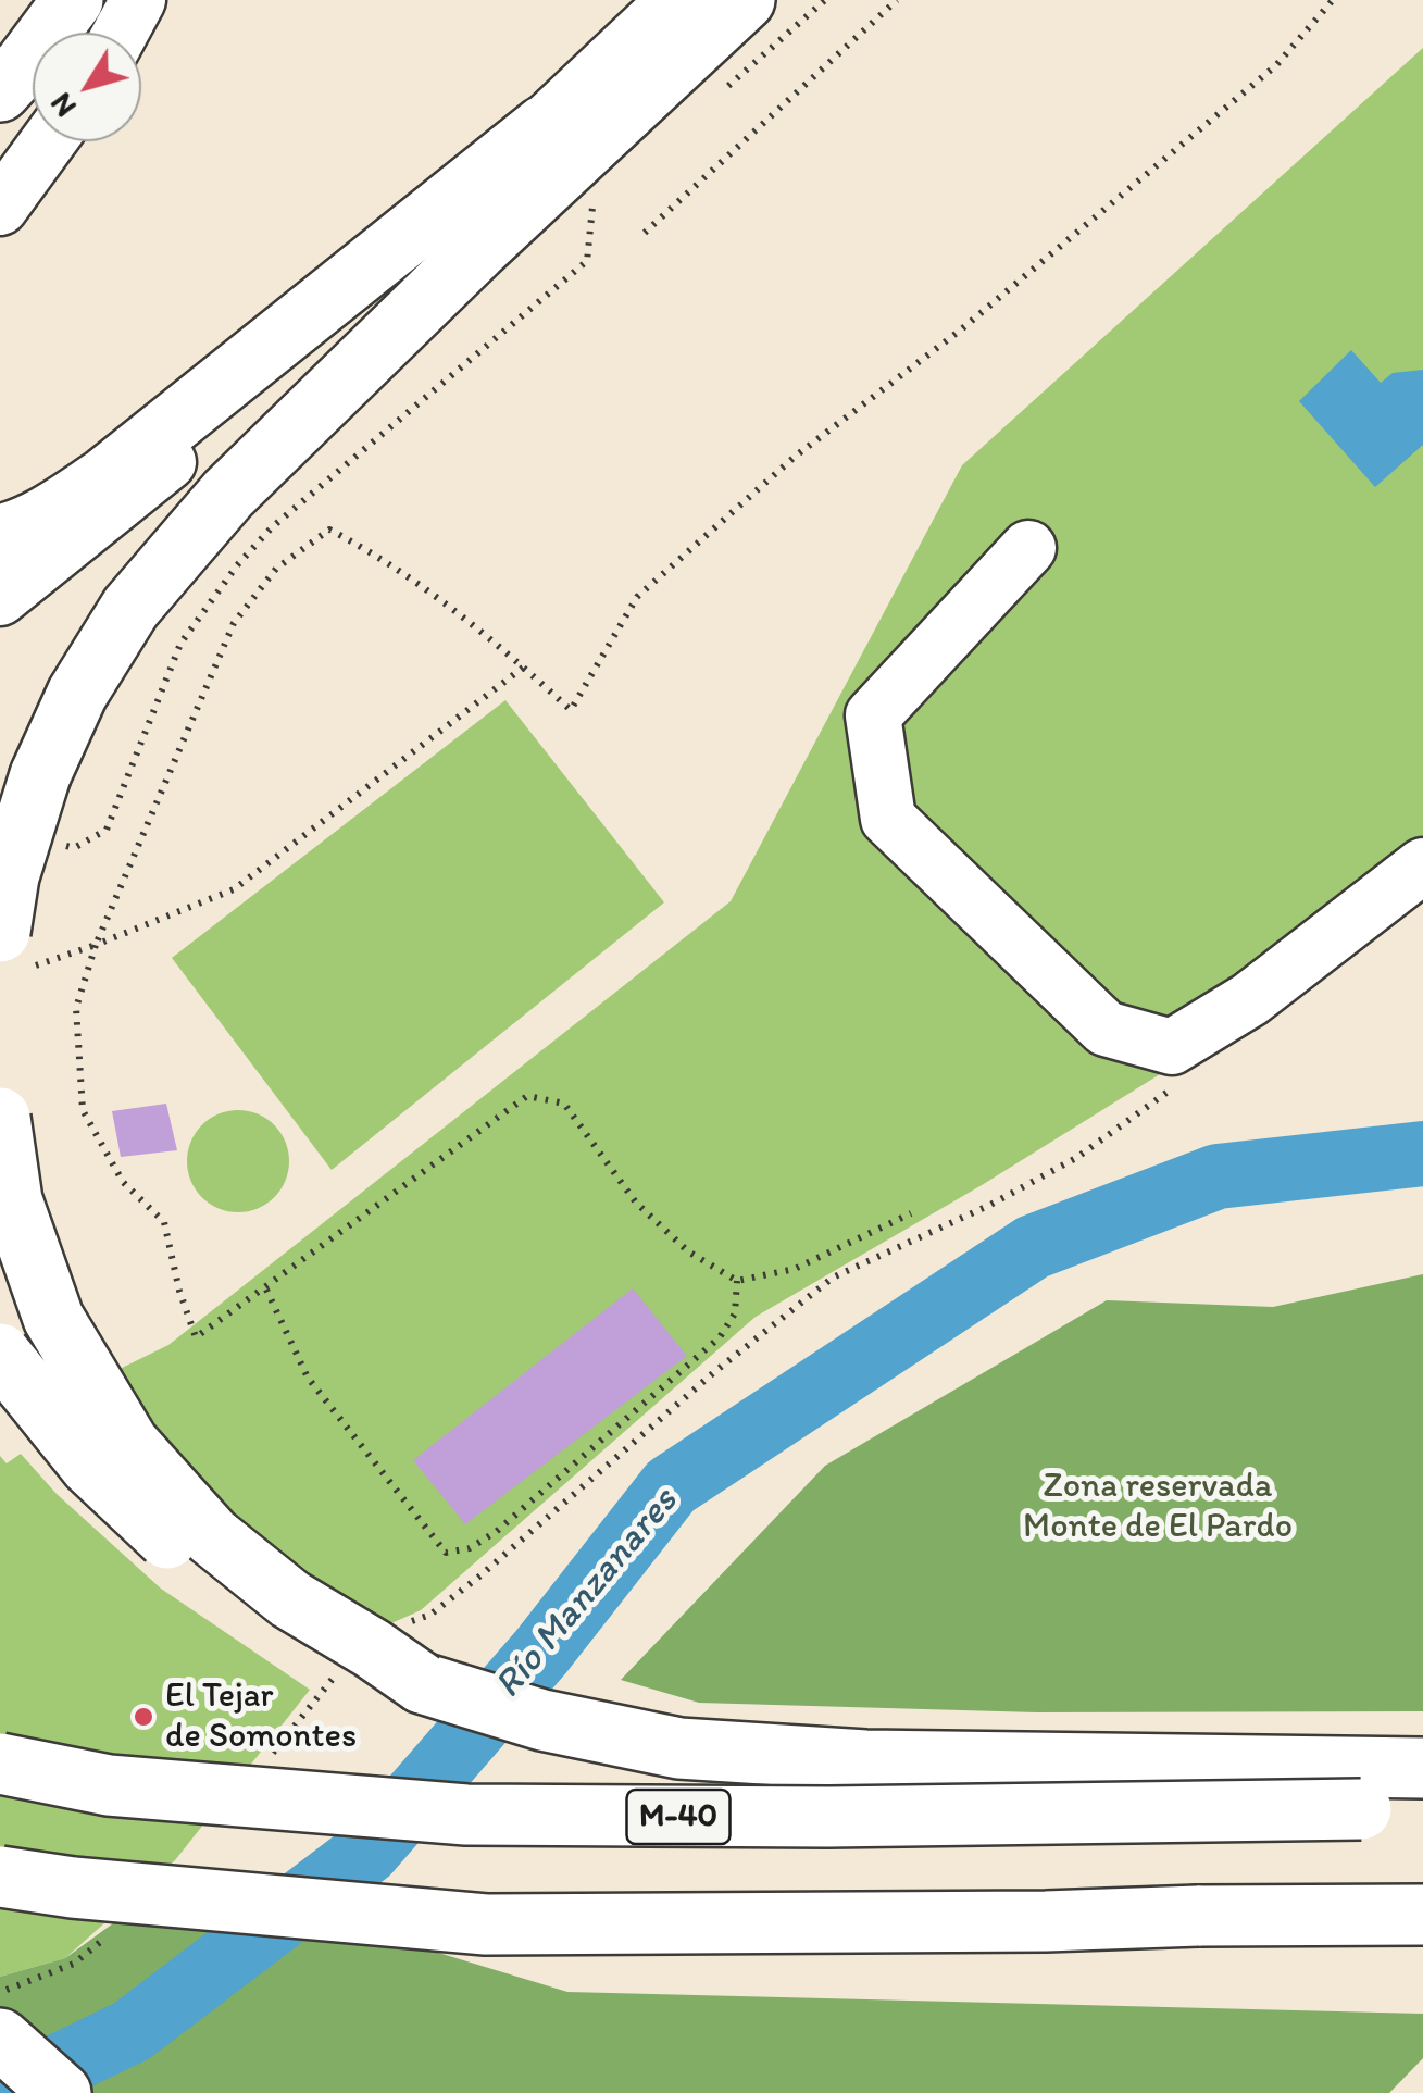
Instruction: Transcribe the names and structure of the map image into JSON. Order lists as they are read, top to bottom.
{
  "streets": {
    "main road": ["M-40"]
  },
  "water": ["Río Manzanares"],
  "parks": ["Zona reservada Monte de El Pardo"],
  "places": ["El Tejar de Somontes"],
  "north": "bottom left"
}
